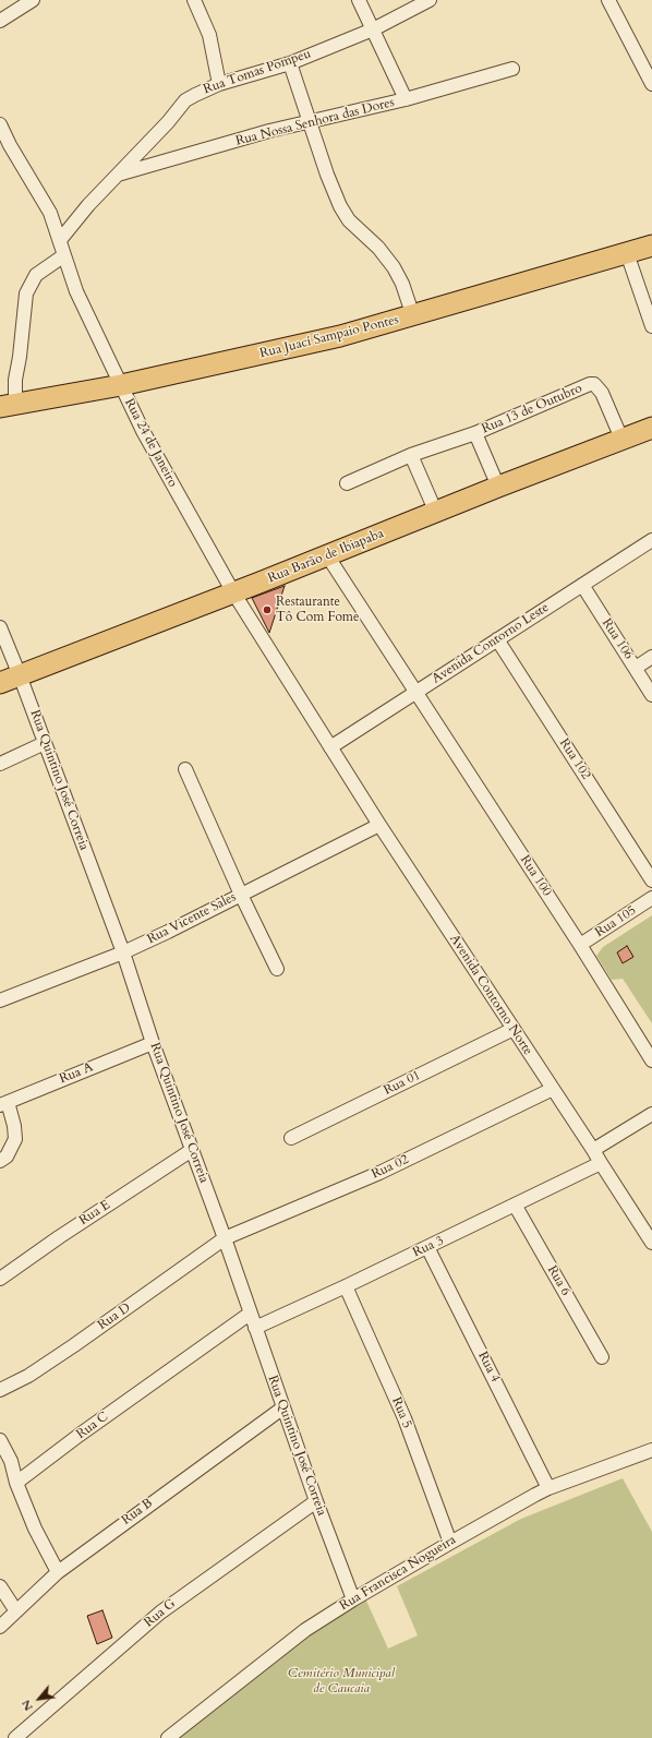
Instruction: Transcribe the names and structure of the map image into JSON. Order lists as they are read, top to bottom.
{
  "streets": {
    "main road": ["Rua Juací Sampaio Pontes", "Rua Barão de Ibiapaba"],
    "street": [
      "Rua Tomas Pompeu",
      "Rua Nossa Senhora das Dores",
      "Rua 13 de Outubro",
      "Rua 24 de Janeiro",
      "Rua 106",
      "Avenida Contorno Leste",
      "Rua 102",
      "Rua Quintino José Correia",
      "Rua 100",
      "Rua Vicente Sales",
      "Rua 105",
      "Avenida Contorno Norte",
      "Rua A",
      "Rua 01",
      "Rua 02",
      "Rua E",
      "Rua 3",
      "Rua 6",
      "Rua D",
      "Rua 4",
      "Rua 5",
      "Rua C",
      "Rua B",
      "Rua Francisca Nogueira",
      "Rua G"
    ]
  },
  "crossings": [
    ["Rua Tomas Pompeu", "Rua Nossa Senhora das Dores"],
    ["Rua Tomas Pompeu", "Rua 24 de Janeiro"],
    ["Rua Juací Sampaio Pontes", "Rua 24 de Janeiro"],
    ["Rua 13 de Outubro", "Rua Barão de Ibiapaba"],
    ["Rua 24 de Janeiro", "Rua Barão de Ibiapaba"],
    ["Rua 24 de Janeiro", "Avenida Contorno Leste"],
    ["Rua 24 de Janeiro", "Avenida Contorno Norte"],
    ["Rua Barão de Ibiapaba", "Rua Quintino José Correia"],
    ["Rua Barão de Ibiapaba", "Rua 100"],
    ["Rua 106", "Avenida Contorno Leste"],
    ["Avenida Contorno Leste", "Rua 102"],
    ["Avenida Contorno Leste", "Rua 100"],
    ["Avenida Contorno Leste", "Avenida Contorno Norte"],
    ["Rua Quintino José Correia", "Rua Vicente Sales"],
    ["Rua Quintino José Correia", "Rua A"],
    ["Rua Quintino José Correia", "Rua 02"],
    ["Rua Quintino José Correia", "Rua E"],
    ["Rua Quintino José Correia", "Rua 3"],
    ["Rua Quintino José Correia", "Rua D"],
    ["Rua Quintino José Correia", "Rua C"],
    ["Rua Quintino José Correia", "Rua B"],
    ["Rua Quintino José Correia", "Rua Francisca Nogueira"],
    ["Rua Quintino José Correia", "Rua G"],
    ["Rua 100", "Rua 105"],
    ["Rua Vicente Sales", "Avenida Contorno Norte"],
    ["Avenida Contorno Norte", "Rua 01"],
    ["Avenida Contorno Norte", "Rua 02"],
    ["Avenida Contorno Norte", "Rua 3"],
    ["Rua 02", "Rua D"],
    ["Rua 3", "Rua 6"],
    ["Rua 3", "Rua 4"],
    ["Rua 3", "Rua 5"],
    ["Rua 4", "Rua Francisca Nogueira"],
    ["Rua 5", "Rua Francisca Nogueira"]
  ],
  "parks": ["Cemitério Municipal de Caucaia"],
  "places": ["Restaurante Tô Com Fome"],
  "north": "bottom left"
}
